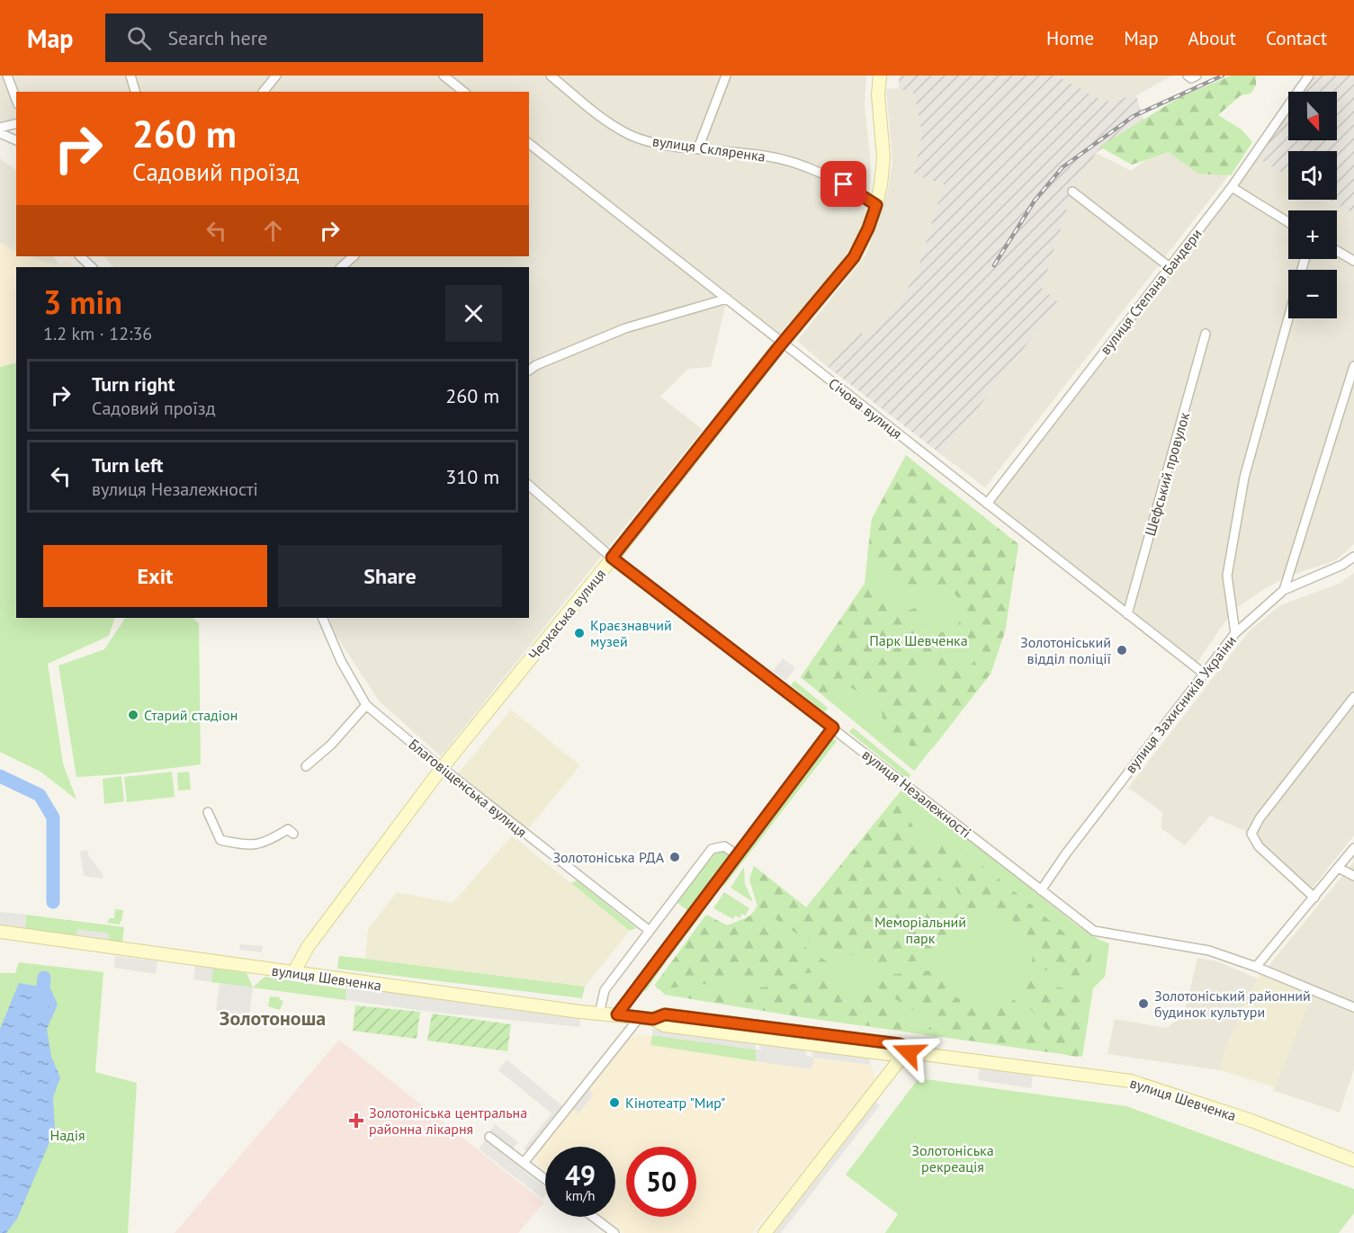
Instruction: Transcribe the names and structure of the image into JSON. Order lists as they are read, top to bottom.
{
  "streets": {
    "main road": ["Черкаська вулиця", "вулиця Шевченка"],
    "street": [
      "вулиця Скляренка",
      "вулиця Степана Бандери",
      "Січова вулиця",
      "Шефський провулок",
      "вулиця Захисників України",
      "Благовіщенська вулиця",
      "вулиця Незалежності"
    ]
  },
  "crossings": [
    ["вулиця Скляренка", "Черкаська вулиця"],
    ["вулиця Степана Бандери", "Січова вулиця"],
    ["Січова вулиця", "Шефський провулок"],
    ["Січова вулиця", "Черкаська вулиця"],
    ["Січова вулиця", "вулиця Захисників України"],
    ["Черкаська вулиця", "Благовіщенська вулиця"],
    ["Черкаська вулиця", "вулиця Незалежності"],
    ["Черкаська вулиця", "вулиця Шевченка"],
    ["вулиця Захисників України", "вулиця Незалежності"]
  ],
  "districts": ["Золотоноша"],
  "parks": [
    "Парк Шевченка",
    "Меморіальний парк",
    "Надія",
    "Золотоніська рекреація"
  ],
  "places": {
    "other": [
      "Краєзнавчий музей",
      "Золотоніський відділ поліції",
      "Старий стадіон",
      "Золотоніська РДА",
      "Золотоніський районний будинок культури",
      "Кінотеатр \"Мир\""
    ],
    "health": ["Золотоніська центральна районна лікарня"]
  },
  "north": "bottom",
  "page": {
    "header": "Map",
    "search": "Search here",
    "nav": [
      "Home",
      "Map",
      "About",
      "Contact"
    ],
    "map_buttons": ["+", "−"],
    "turn": ["260 m", "Садовий проїзд"],
    "heading": ["3 min", "1.2 km · 12:36"],
    "list": [
      {
        "name": "Turn right",
        "note": "Садовий проїзд",
        "value": "260 m"
      },
      {
        "name": "Turn left",
        "note": "вулиця Незалежності",
        "value": "310 m"
      }
    ],
    "buttons": ["Exit", "Share"],
    "speed": "49 km/h",
    "limit": "50"
  }
}
